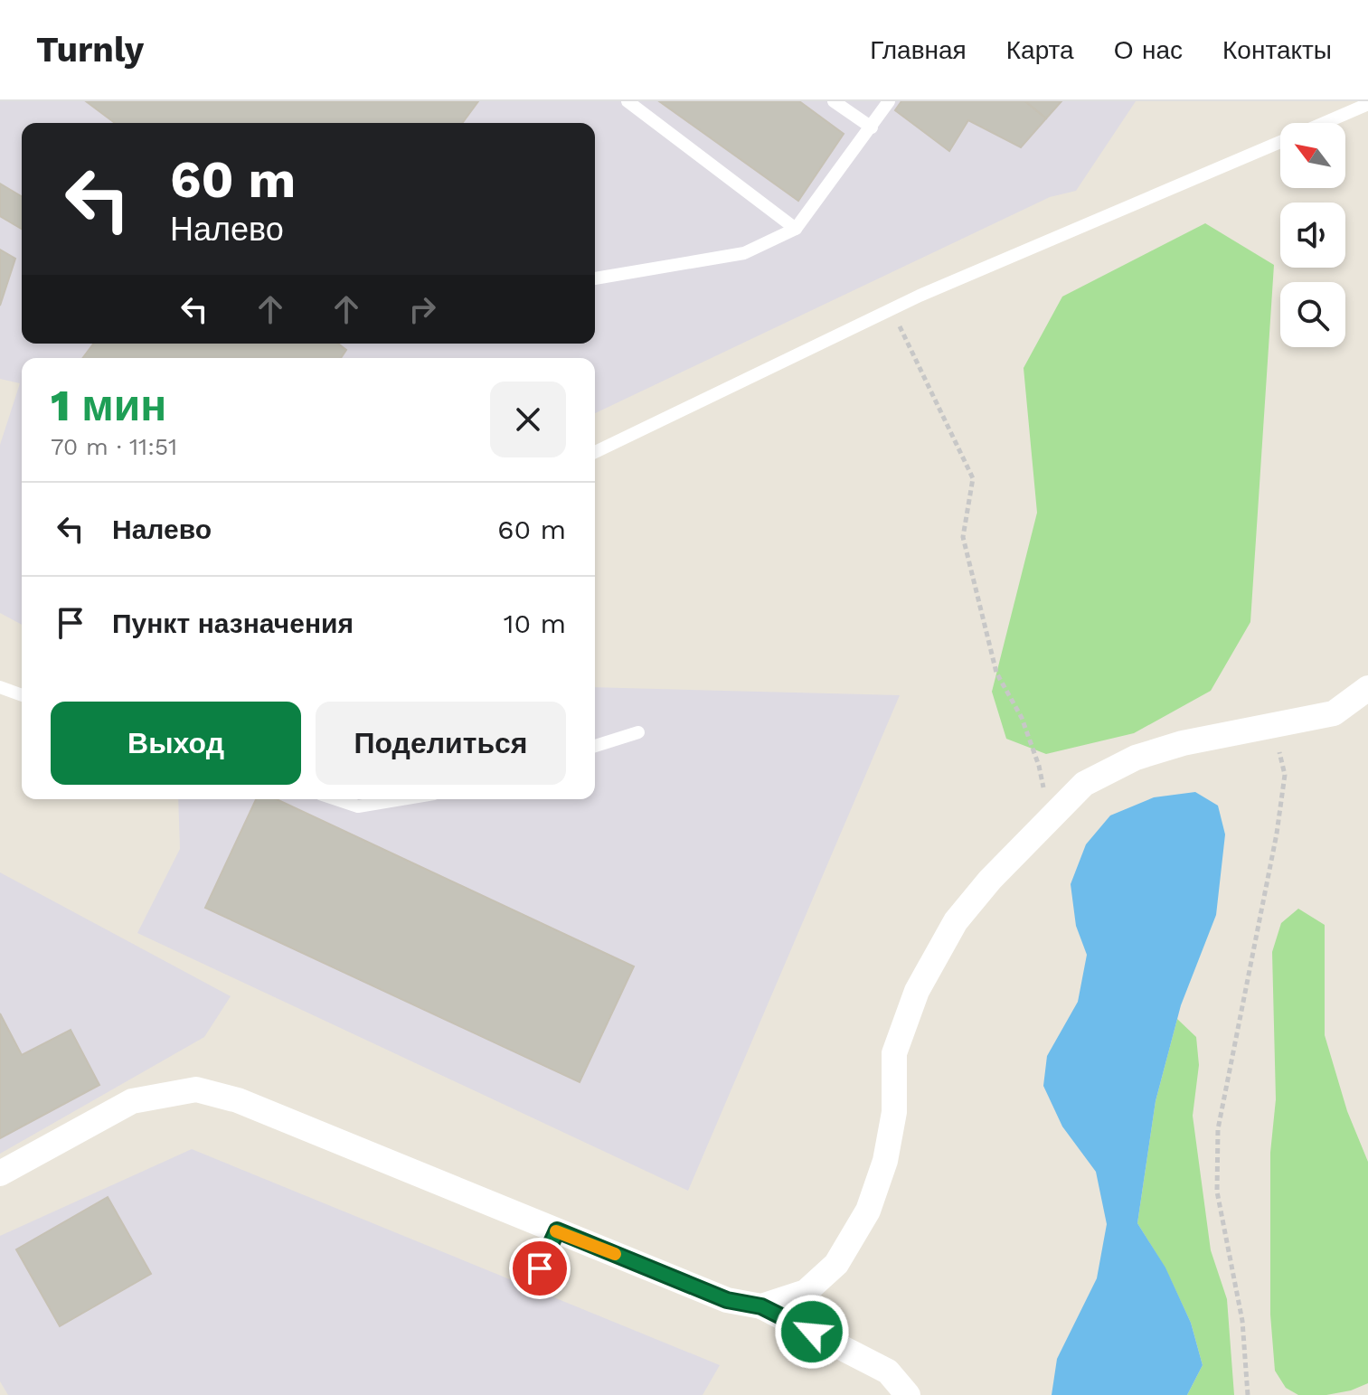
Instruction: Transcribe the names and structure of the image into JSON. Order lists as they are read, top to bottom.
{
  "north": "top left",
  "page": {
    "header": "Turnly",
    "nav": [
      "Главная",
      "Карта",
      "О нас",
      "Контакты"
    ],
    "turn": ["60 m", "Налево"],
    "heading": ["1 мин", "70 m · 11:51"],
    "list": [
      {
        "name": "Налево",
        "value": "60 m"
      },
      {
        "name": "Пункт назначения",
        "value": "10 m"
      }
    ],
    "buttons": ["Выход", "Поделиться"]
  }
}
